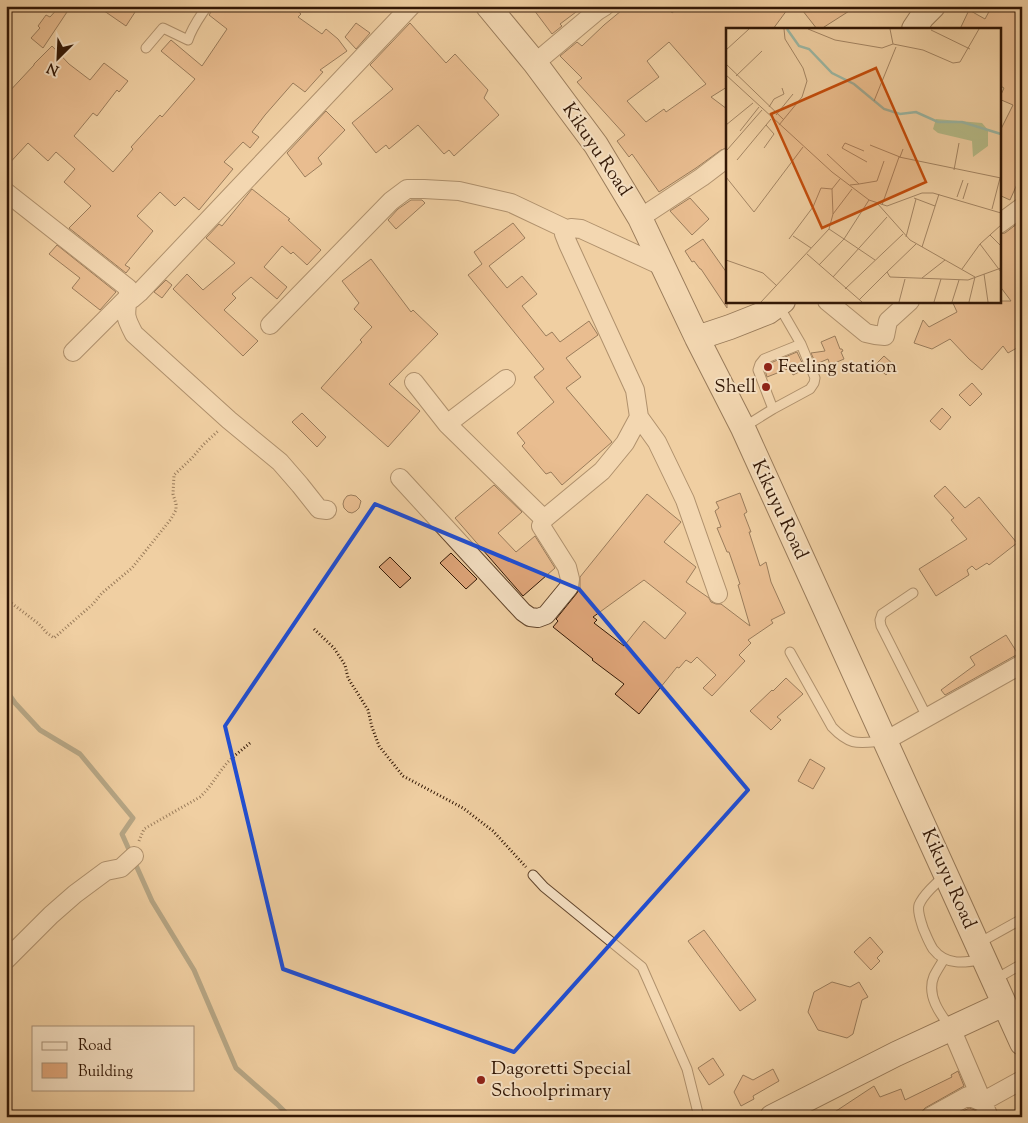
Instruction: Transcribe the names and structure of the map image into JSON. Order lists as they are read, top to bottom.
{
  "streets": {
    "main road": ["Kikuyu Road"]
  },
  "places": ["Feeling station", "Shell", "Dagoretti Special Schoolprimary"],
  "legend": ["Road", "Building"],
  "north": "bottom left"
}
